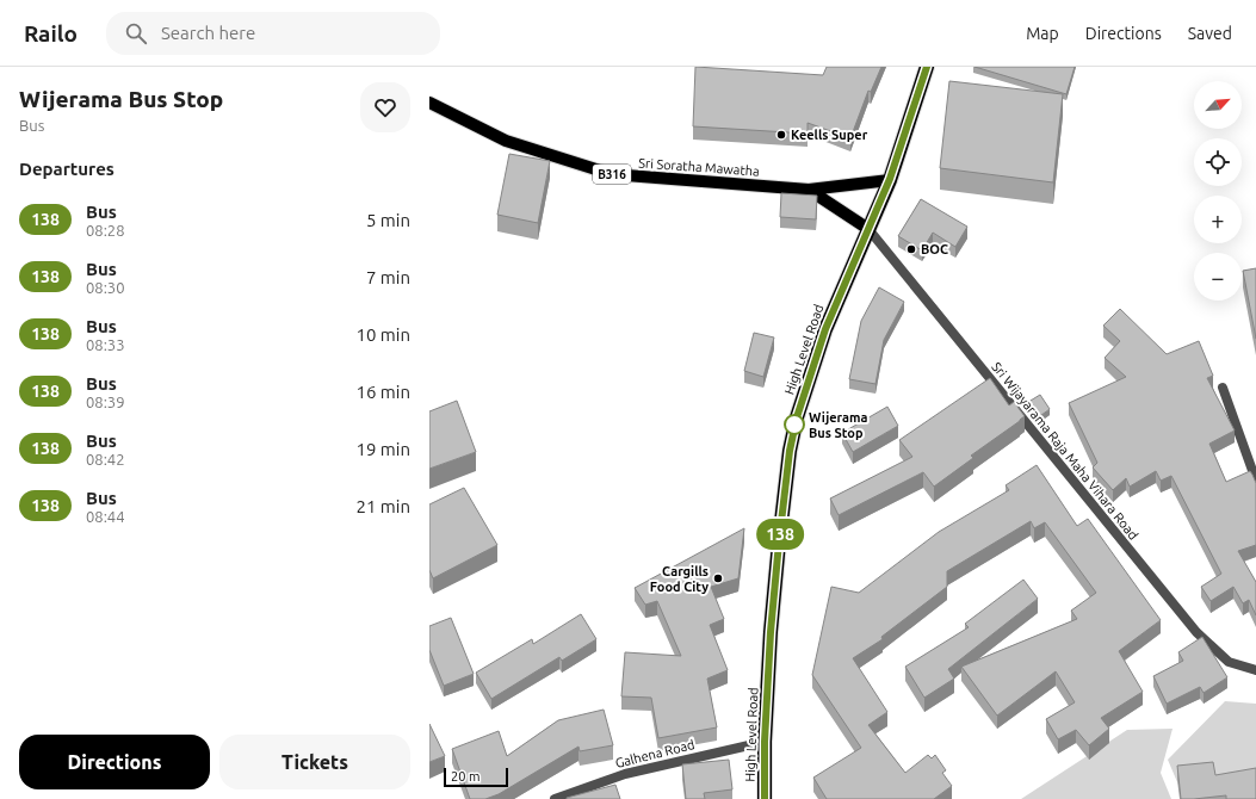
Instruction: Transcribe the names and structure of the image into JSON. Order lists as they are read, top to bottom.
{
  "streets": {
    "highway": ["High Level Road"],
    "main road": ["Sri Soratha Mawatha", "B316"],
    "street": ["Sri Wijayarama Raja Maha Vihara Road", "Galhena Road"]
  },
  "crossings": [
    ["Sri Soratha Mawatha", "High Level Road"],
    ["Sri Soratha Mawatha", "Sri Wijayarama Raja Maha Vihara Road"],
    ["High Level Road", "Sri Wijayarama Raja Maha Vihara Road"],
    ["High Level Road", "Galhena Road"]
  ],
  "places": [
    "Keells Super",
    "BOC",
    "Wijerama Bus Stop",
    "Cargills Food City"
  ],
  "lines": ["bus line 138"],
  "scale_bar": "20 m",
  "north": "top right",
  "page": {
    "header": "Railo",
    "search": "Search here",
    "nav": ["Map", "Directions", "Saved"],
    "heading": [
      ["Wijerama Bus Stop", "Bus"],
      "Departures"
    ],
    "on_map": "138",
    "map_buttons": ["+", "−"],
    "list": [
      {
        "mark": "138",
        "name": "Bus",
        "note": "08:28",
        "value": "5 min"
      },
      {
        "mark": "138",
        "name": "Bus",
        "note": "08:30",
        "value": "7 min"
      },
      {
        "mark": "138",
        "name": "Bus",
        "note": "08:33",
        "value": "10 min"
      },
      {
        "mark": "138",
        "name": "Bus",
        "note": "08:39",
        "value": "16 min"
      },
      {
        "mark": "138",
        "name": "Bus",
        "note": "08:42",
        "value": "19 min"
      },
      {
        "mark": "138",
        "name": "Bus",
        "note": "08:44",
        "value": "21 min"
      }
    ],
    "buttons": ["Directions", "Tickets"],
    "scale": "20 m"
  }
}
